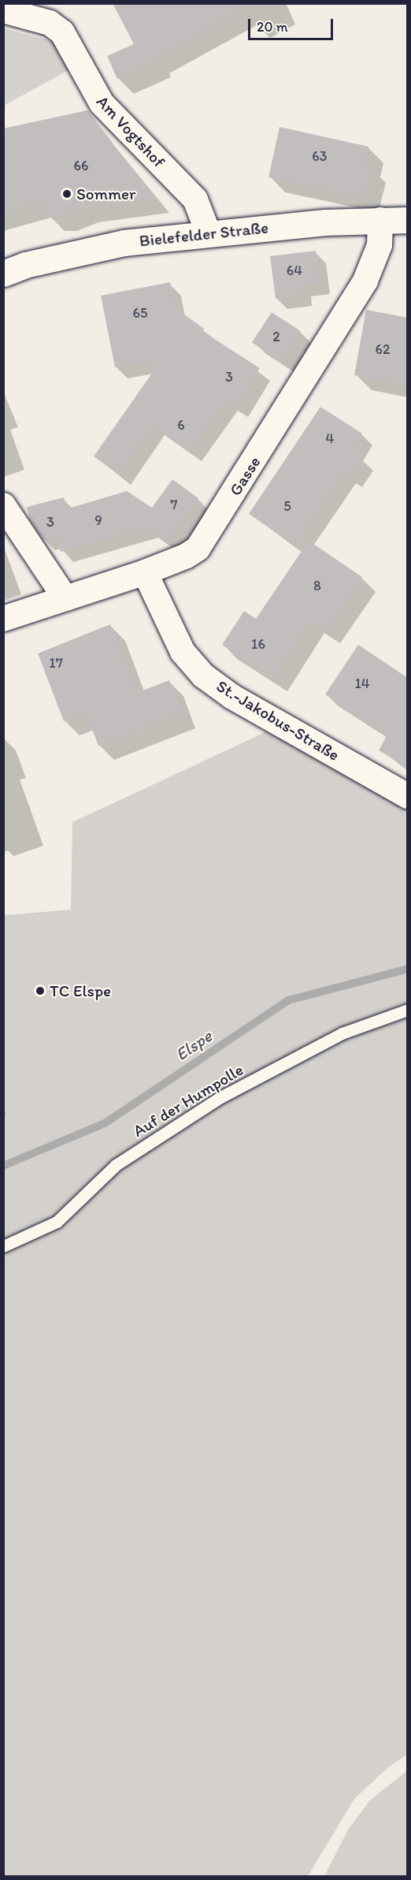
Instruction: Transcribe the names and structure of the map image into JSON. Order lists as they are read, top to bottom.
{
  "streets": {
    "main road": ["Bielefelder Straße"],
    "street": ["Am Vogtshof", "Gasse", "St.-Jakobus-Straße"],
    "lane": ["Auf der Humpolle"]
  },
  "crossings": [
    ["Am Vogtshof", "Bielefelder Straße"],
    ["Bielefelder Straße", "Gasse"],
    ["Gasse", "St.-Jakobus-Straße"]
  ],
  "water": ["Elspe"],
  "places": ["Sommer", "TC Elspe"],
  "house_numbers": [
    "63",
    "66",
    "64",
    "65",
    "2",
    "62",
    "3",
    "6",
    "4",
    "7",
    "5",
    "9",
    "3",
    "8",
    "16",
    "17",
    "14"
  ],
  "scale_bar": "20 m"
}
